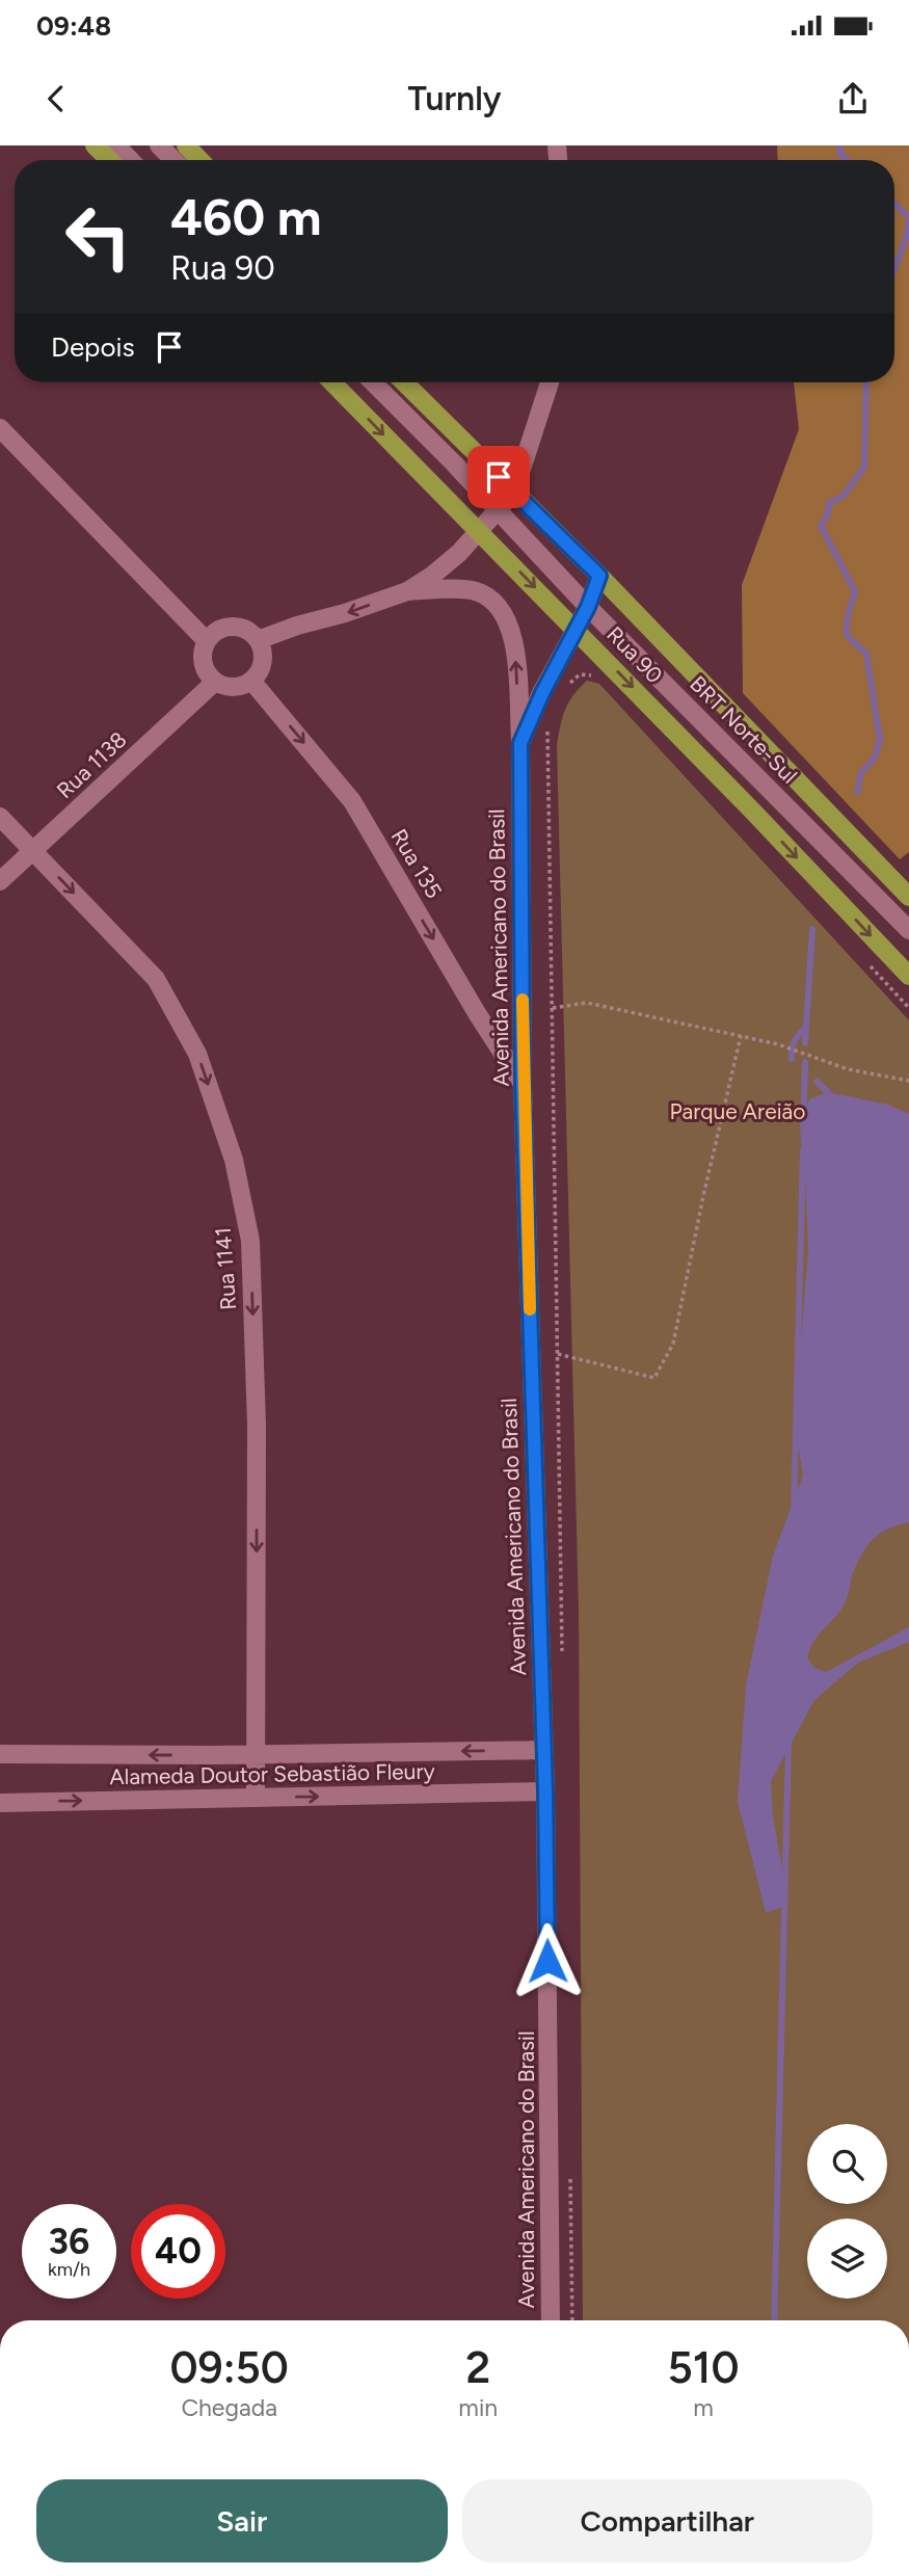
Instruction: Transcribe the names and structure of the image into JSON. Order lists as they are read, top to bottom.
{
  "streets": {
    "main road": ["Rua 90"],
    "street": [
      "BRT Norte-Sul",
      "Rua 1138",
      "Rua 135",
      "Avenida Americano do Brasil",
      "Rua 1141",
      "Alameda Doutor Sebastião Fleury"
    ]
  },
  "crossings": [
    ["Rua 90", "Avenida Americano do Brasil"],
    ["BRT Norte-Sul", "Avenida Americano do Brasil"],
    ["Rua 1138", "Rua 135"],
    ["Rua 1138", "Rua 1141"],
    ["Rua 135", "Avenida Americano do Brasil"],
    ["Avenida Americano do Brasil", "Alameda Doutor Sebastião Fleury"],
    ["Rua 1141", "Alameda Doutor Sebastião Fleury"]
  ],
  "one_way": ["Rua 135", "Rua 1141"],
  "parks": ["Parque Areião"],
  "page": {
    "status": "09:48",
    "header": "Turnly",
    "turn": ["460 m", "Rua 90"],
    "then": "Depois",
    "speed": "36 km/h",
    "limit": "40",
    "eta": [
      "09:50",
      "Chegada",
      "2",
      "min",
      "510",
      "m"
    ],
    "buttons": ["Sair", "Compartilhar"]
  }
}
